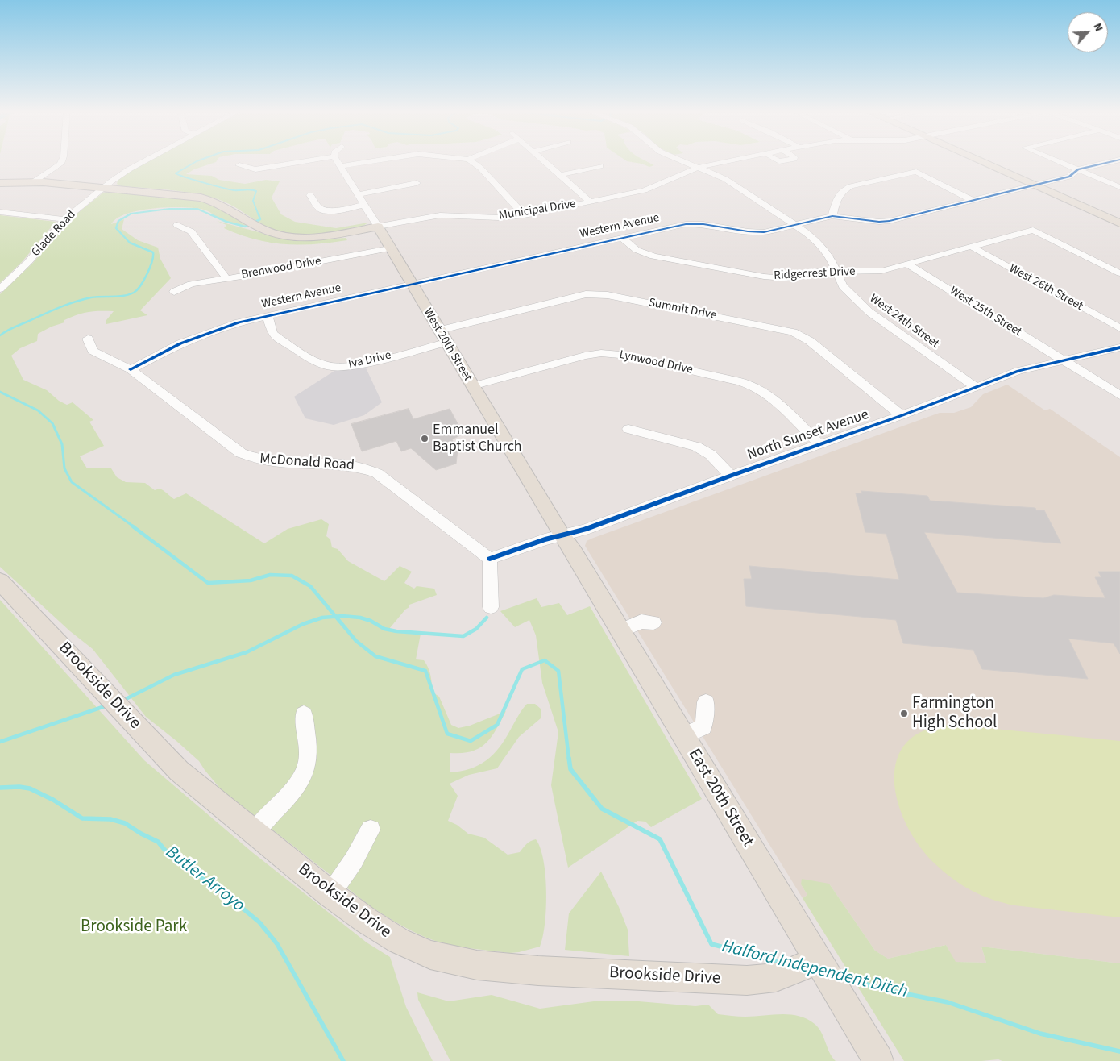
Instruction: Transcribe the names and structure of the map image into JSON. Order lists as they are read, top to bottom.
{
  "streets": {
    "main road": [
      "Municipal Drive",
      "West 20th Street",
      "Brookside Drive",
      "East 20th Street"
    ],
    "street": [
      "Western Avenue",
      "Glade Road",
      "Brenwood Drive",
      "Ridgecrest Drive",
      "West 26th Street",
      "Summit Drive",
      "West 25th Street",
      "West 24th Street",
      "Iva Drive",
      "Lynwood Drive",
      "North Sunset Avenue",
      "McDonald Road"
    ]
  },
  "crossings": [
    ["Municipal Drive", "Glade Road"],
    ["Municipal Drive", "West 24th Street"],
    ["Municipal Drive", "West 20th Street"],
    ["Western Avenue", "Ridgecrest Drive"],
    ["Western Avenue", "West 24th Street"],
    ["Western Avenue", "West 20th Street"],
    ["Western Avenue", "Iva Drive"],
    ["Western Avenue", "McDonald Road"],
    ["Brenwood Drive", "West 20th Street"],
    ["Ridgecrest Drive", "West 26th Street"],
    ["Ridgecrest Drive", "West 25th Street"],
    ["Ridgecrest Drive", "West 24th Street"],
    ["Summit Drive", "West 20th Street"],
    ["Summit Drive", "Iva Drive"],
    ["Summit Drive", "North Sunset Avenue"],
    ["West 25th Street", "North Sunset Avenue"],
    ["West 24th Street", "North Sunset Avenue"],
    ["West 20th Street", "Iva Drive"],
    ["West 20th Street", "Lynwood Drive"],
    ["West 20th Street", "North Sunset Avenue"],
    ["West 20th Street", "East 20th Street"],
    ["Lynwood Drive", "North Sunset Avenue"],
    ["North Sunset Avenue", "McDonald Road"],
    ["North Sunset Avenue", "East 20th Street"],
    ["Brookside Drive", "East 20th Street"]
  ],
  "water": ["Butler Arroyo", "Halford Independent Ditch"],
  "parks": ["Brookside Park"],
  "places": ["Emmanuel Baptist Church", "Farmington High School"],
  "north": "top right"
}
